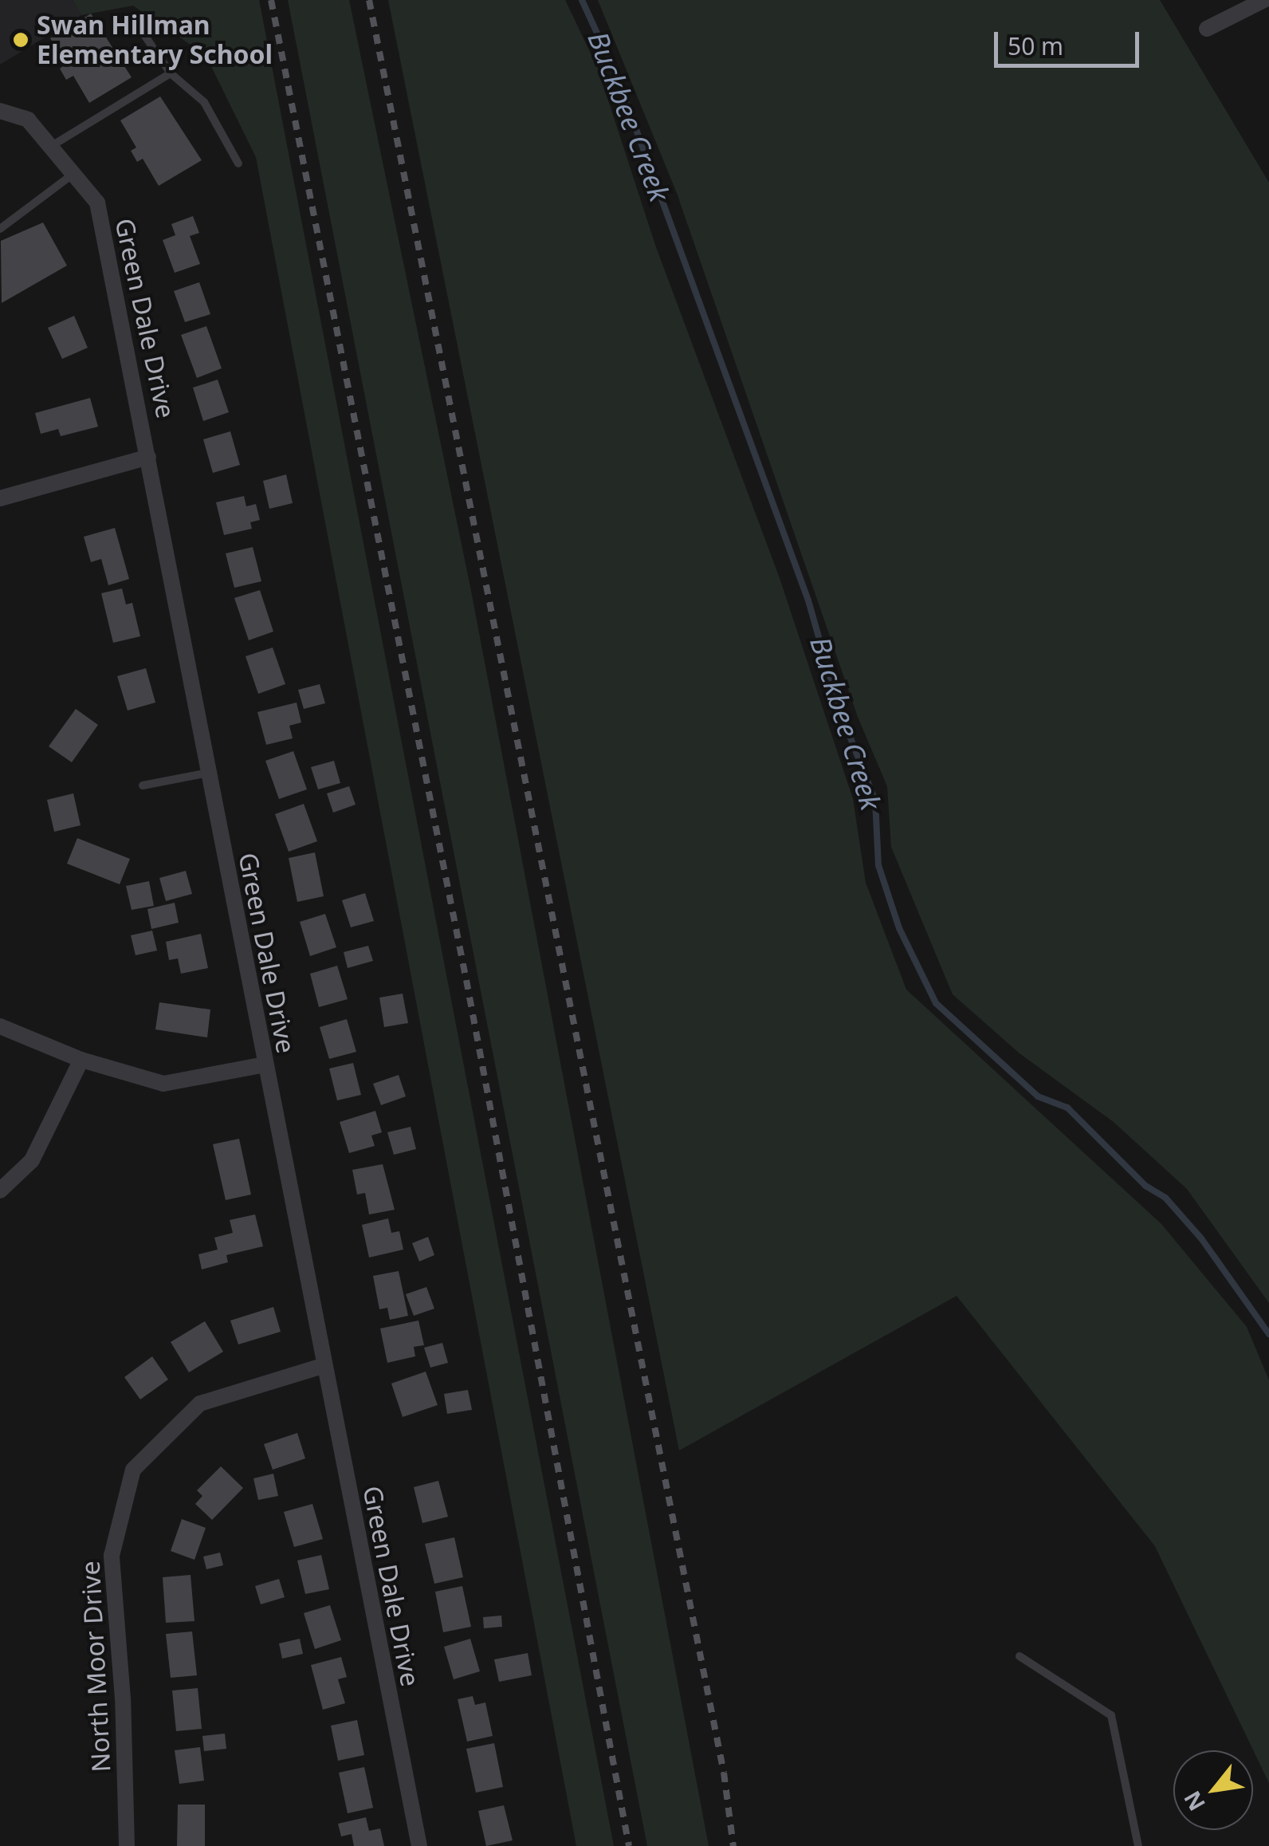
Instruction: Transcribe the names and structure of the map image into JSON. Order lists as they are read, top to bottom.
{
  "streets": {
    "street": ["Green Dale Drive", "North Moor Drive"]
  },
  "crossings": [
    ["Green Dale Drive", "North Moor Drive"]
  ],
  "water": ["Buckbee Creek"],
  "places": ["Swan Hillman Elementary School"],
  "scale_bar": "50 m",
  "north": "bottom left"
}
